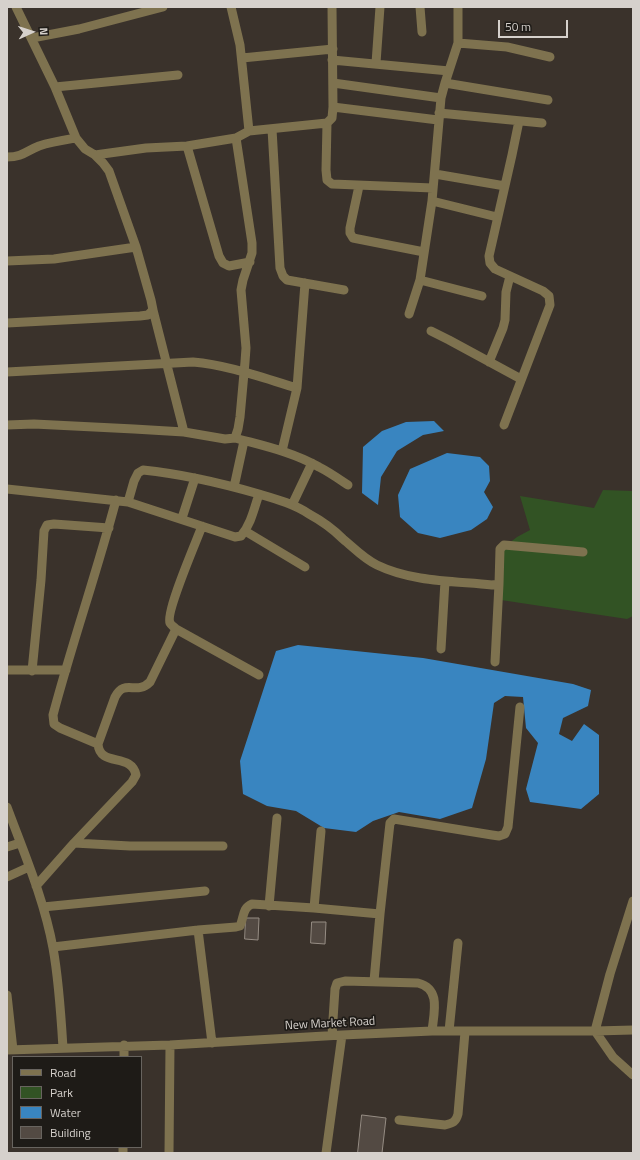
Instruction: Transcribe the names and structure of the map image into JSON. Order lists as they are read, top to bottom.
{
  "streets": {
    "street": ["New Market Road"]
  },
  "legend": [
    "Road",
    "Park",
    "Water",
    "Building"
  ],
  "scale_bar": "50 m",
  "north": "right"
}
